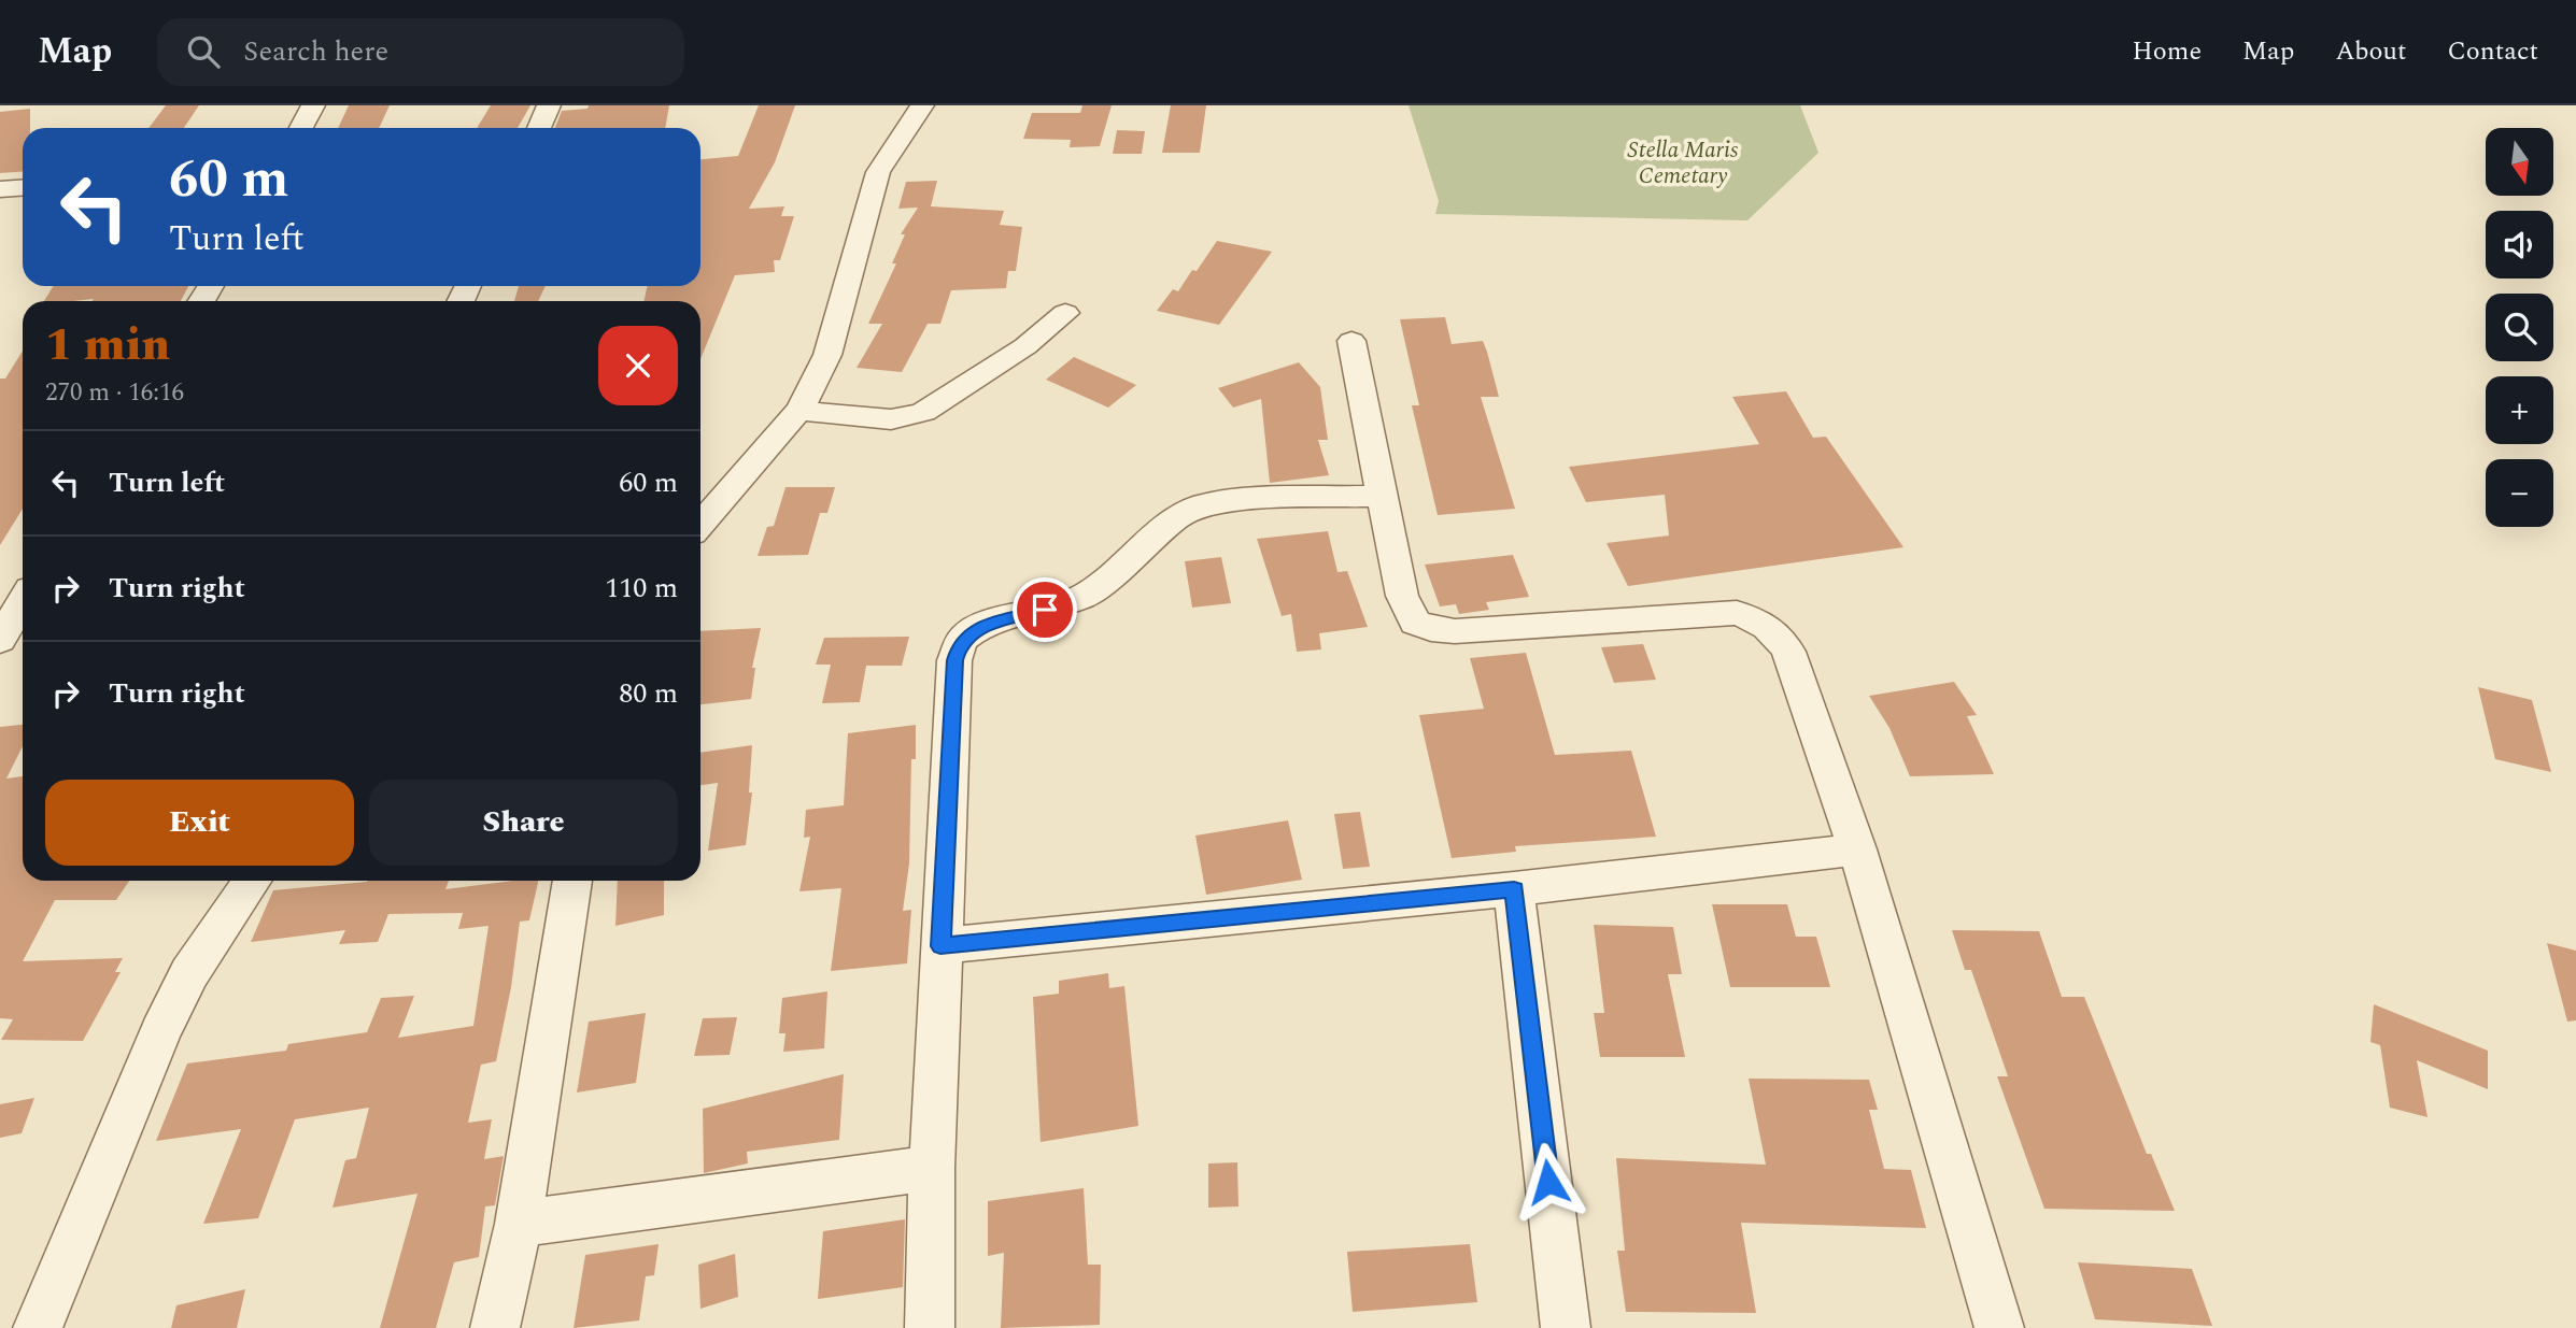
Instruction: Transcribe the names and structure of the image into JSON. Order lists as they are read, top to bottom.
{
  "parks": ["Stella Maris Cemetary"],
  "north": "bottom",
  "page": {
    "header": "Map",
    "search": "Search here",
    "nav": [
      "Home",
      "Map",
      "About",
      "Contact"
    ],
    "map_buttons": ["+", "−"],
    "turn": ["60 m", "Turn left"],
    "heading": ["1 min", "270 m · 16:16"],
    "list": [
      {
        "name": "Turn left",
        "value": "60 m"
      },
      {
        "name": "Turn right",
        "value": "110 m"
      },
      {
        "name": "Turn right",
        "value": "80 m"
      }
    ],
    "buttons": ["Exit", "Share"]
  }
}
